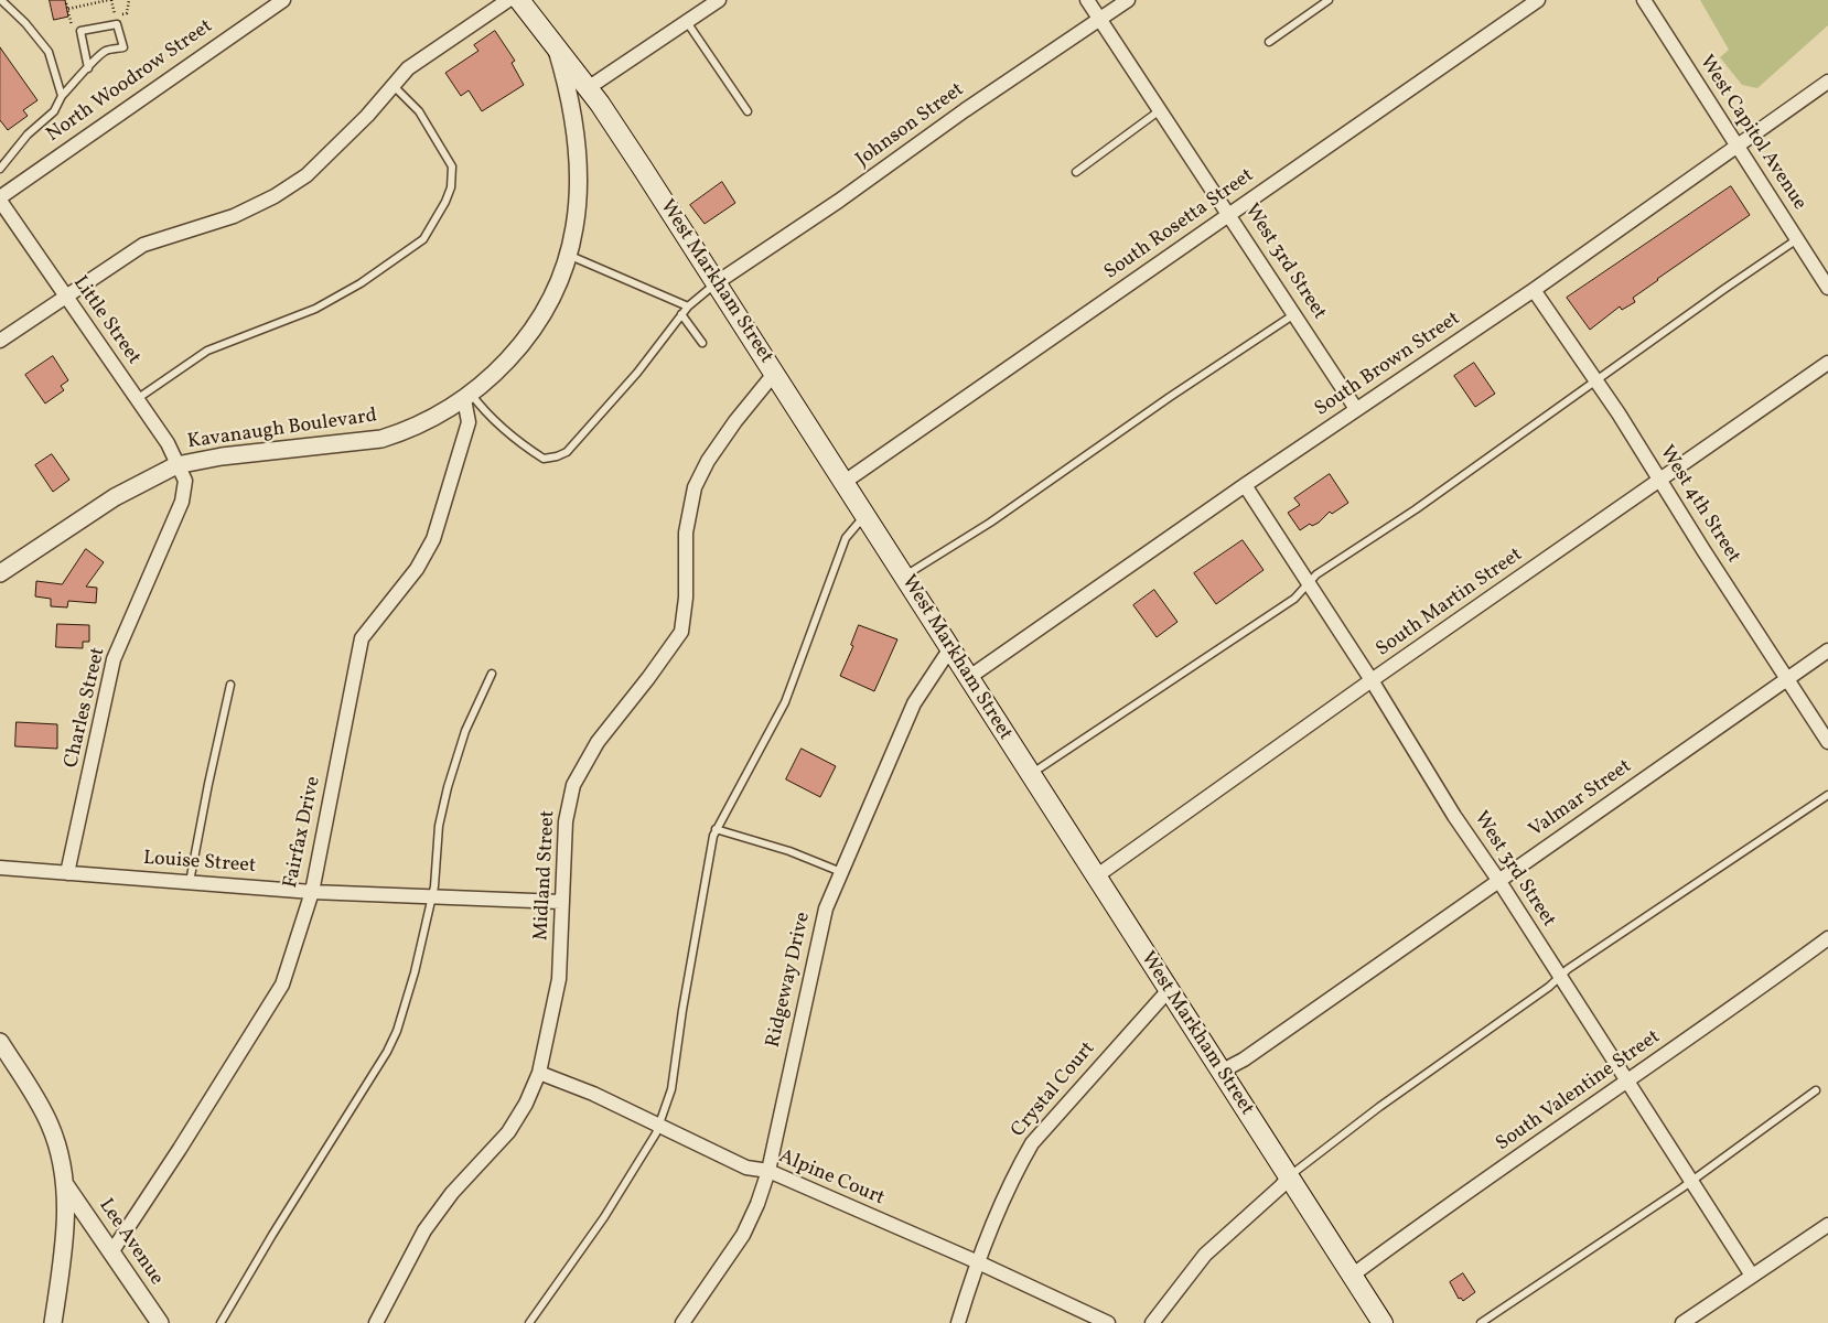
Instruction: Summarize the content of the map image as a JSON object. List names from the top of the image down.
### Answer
{
  "streets": {
    "main road": ["West Markham Street"],
    "street": [
      "North Woodrow Street",
      "Johnson Street",
      "West Capitol Avenue",
      "South Rosetta Street",
      "West 3rd Street",
      "Little Street",
      "South Brown Street",
      "Kavanaugh Boulevard",
      "West 4th Street",
      "South Martin Street",
      "Charles Street",
      "Valmar Street",
      "Fairfax Drive",
      "Louise Street",
      "Midland Street",
      "Ridgeway Drive",
      "Crystal Court",
      "South Valentine Street",
      "Alpine Court",
      "Lee Avenue"
    ]
  },
  "crossings": [
    ["North Woodrow Street", "Little Street"],
    ["Johnson Street", "West 3rd Street"],
    ["Johnson Street", "West Markham Street"],
    ["West Capitol Avenue", "South Brown Street"],
    ["South Rosetta Street", "West 3rd Street"],
    ["South Rosetta Street", "West Markham Street"],
    ["West 3rd Street", "South Brown Street"],
    ["West 3rd Street", "South Martin Street"],
    ["West 3rd Street", "Valmar Street"],
    ["West 3rd Street", "South Valentine Street"],
    ["West Markham Street", "South Brown Street"],
    ["West Markham Street", "Kavanaugh Boulevard"],
    ["West Markham Street", "South Martin Street"],
    ["West Markham Street", "Valmar Street"],
    ["West Markham Street", "Midland Street"],
    ["West Markham Street", "Ridgeway Drive"],
    ["West Markham Street", "Crystal Court"],
    ["West Markham Street", "South Valentine Street"],
    ["Little Street", "Kavanaugh Boulevard"],
    ["Little Street", "Charles Street"],
    ["South Brown Street", "West 4th Street"],
    ["Kavanaugh Boulevard", "Charles Street"],
    ["Kavanaugh Boulevard", "Fairfax Drive"],
    ["West 4th Street", "South Martin Street"],
    ["West 4th Street", "Valmar Street"],
    ["Charles Street", "Louise Street"],
    ["Fairfax Drive", "Louise Street"],
    ["Fairfax Drive", "Lee Avenue"],
    ["Louise Street", "Midland Street"],
    ["Midland Street", "Alpine Court"],
    ["Ridgeway Drive", "Alpine Court"],
    ["Crystal Court", "Alpine Court"]
  ]
}
